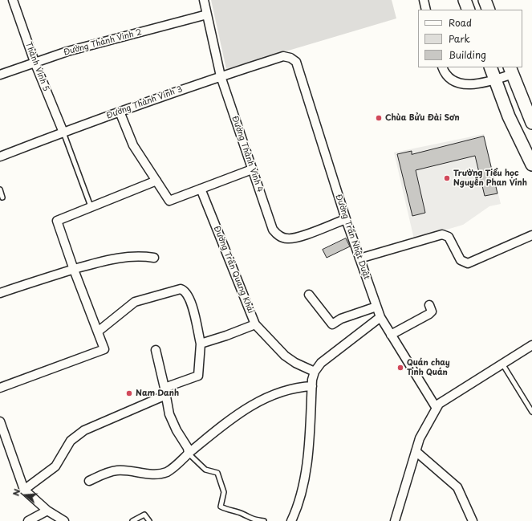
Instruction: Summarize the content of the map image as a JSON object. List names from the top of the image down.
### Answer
{
  "streets": {
    "street": [
      "Đường Thành Vinh 2",
      "Thành Vinh 5",
      "Đường Thành Vinh 3",
      "Đường Thành Vinh 4",
      "Đường Trần Nhật Duật",
      "Đường Trần Quang Khải"
    ]
  },
  "crossings": [
    ["Đường Thành Vinh 2", "Thành Vinh 5"],
    ["Đường Thành Vinh 2", "Đường Thành Vinh 4"],
    ["Thành Vinh 5", "Đường Thành Vinh 3"],
    ["Đường Thành Vinh 3", "Đường Thành Vinh 4"],
    ["Đường Thành Vinh 3", "Đường Trần Nhật Duật"],
    ["Đường Thành Vinh 4", "Đường Trần Nhật Duật"]
  ],
  "places": [
    "Chùa Bửu Đài Sơn",
    "Trường Tiểu học Nguyễn Phan Vinh",
    "Quán chay Tỉnh Quán",
    "Nam Danh"
  ],
  "legend": ["Road", "Park", "Building"],
  "north": "left"
}
